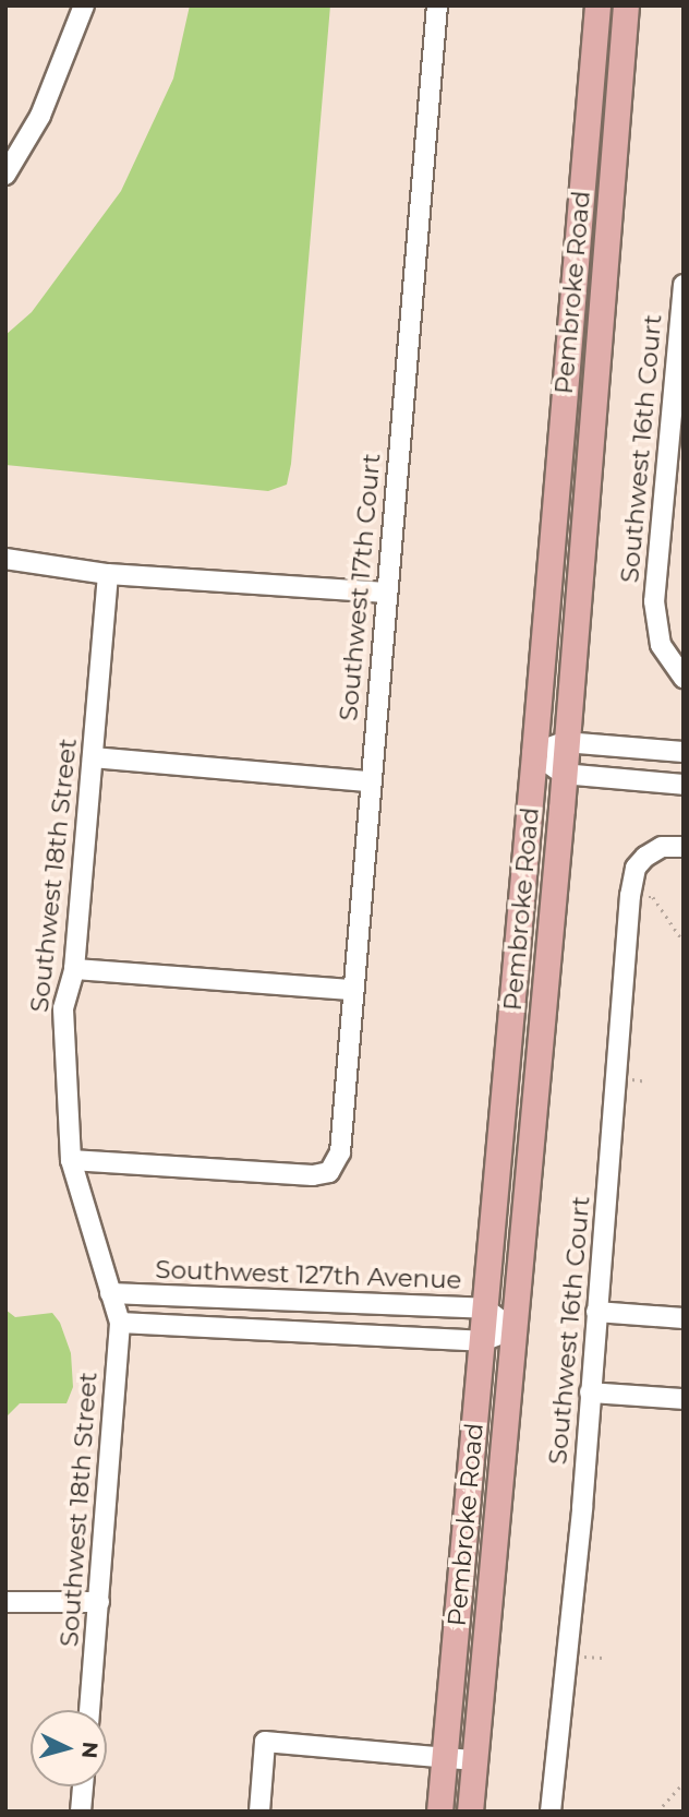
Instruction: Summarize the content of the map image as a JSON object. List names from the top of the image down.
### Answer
{
  "streets": {
    "main road": ["Pembroke Road"],
    "street": [
      "Southwest 16th Court",
      "Southwest 17th Court",
      "Southwest 18th Street",
      "Southwest 127th Avenue"
    ]
  },
  "crossings": [
    ["Pembroke Road", "Southwest 127th Avenue"],
    ["Southwest 17th Court", "Southwest 18th Street"],
    ["Southwest 18th Street", "Southwest 127th Avenue"]
  ],
  "north": "right"
}
